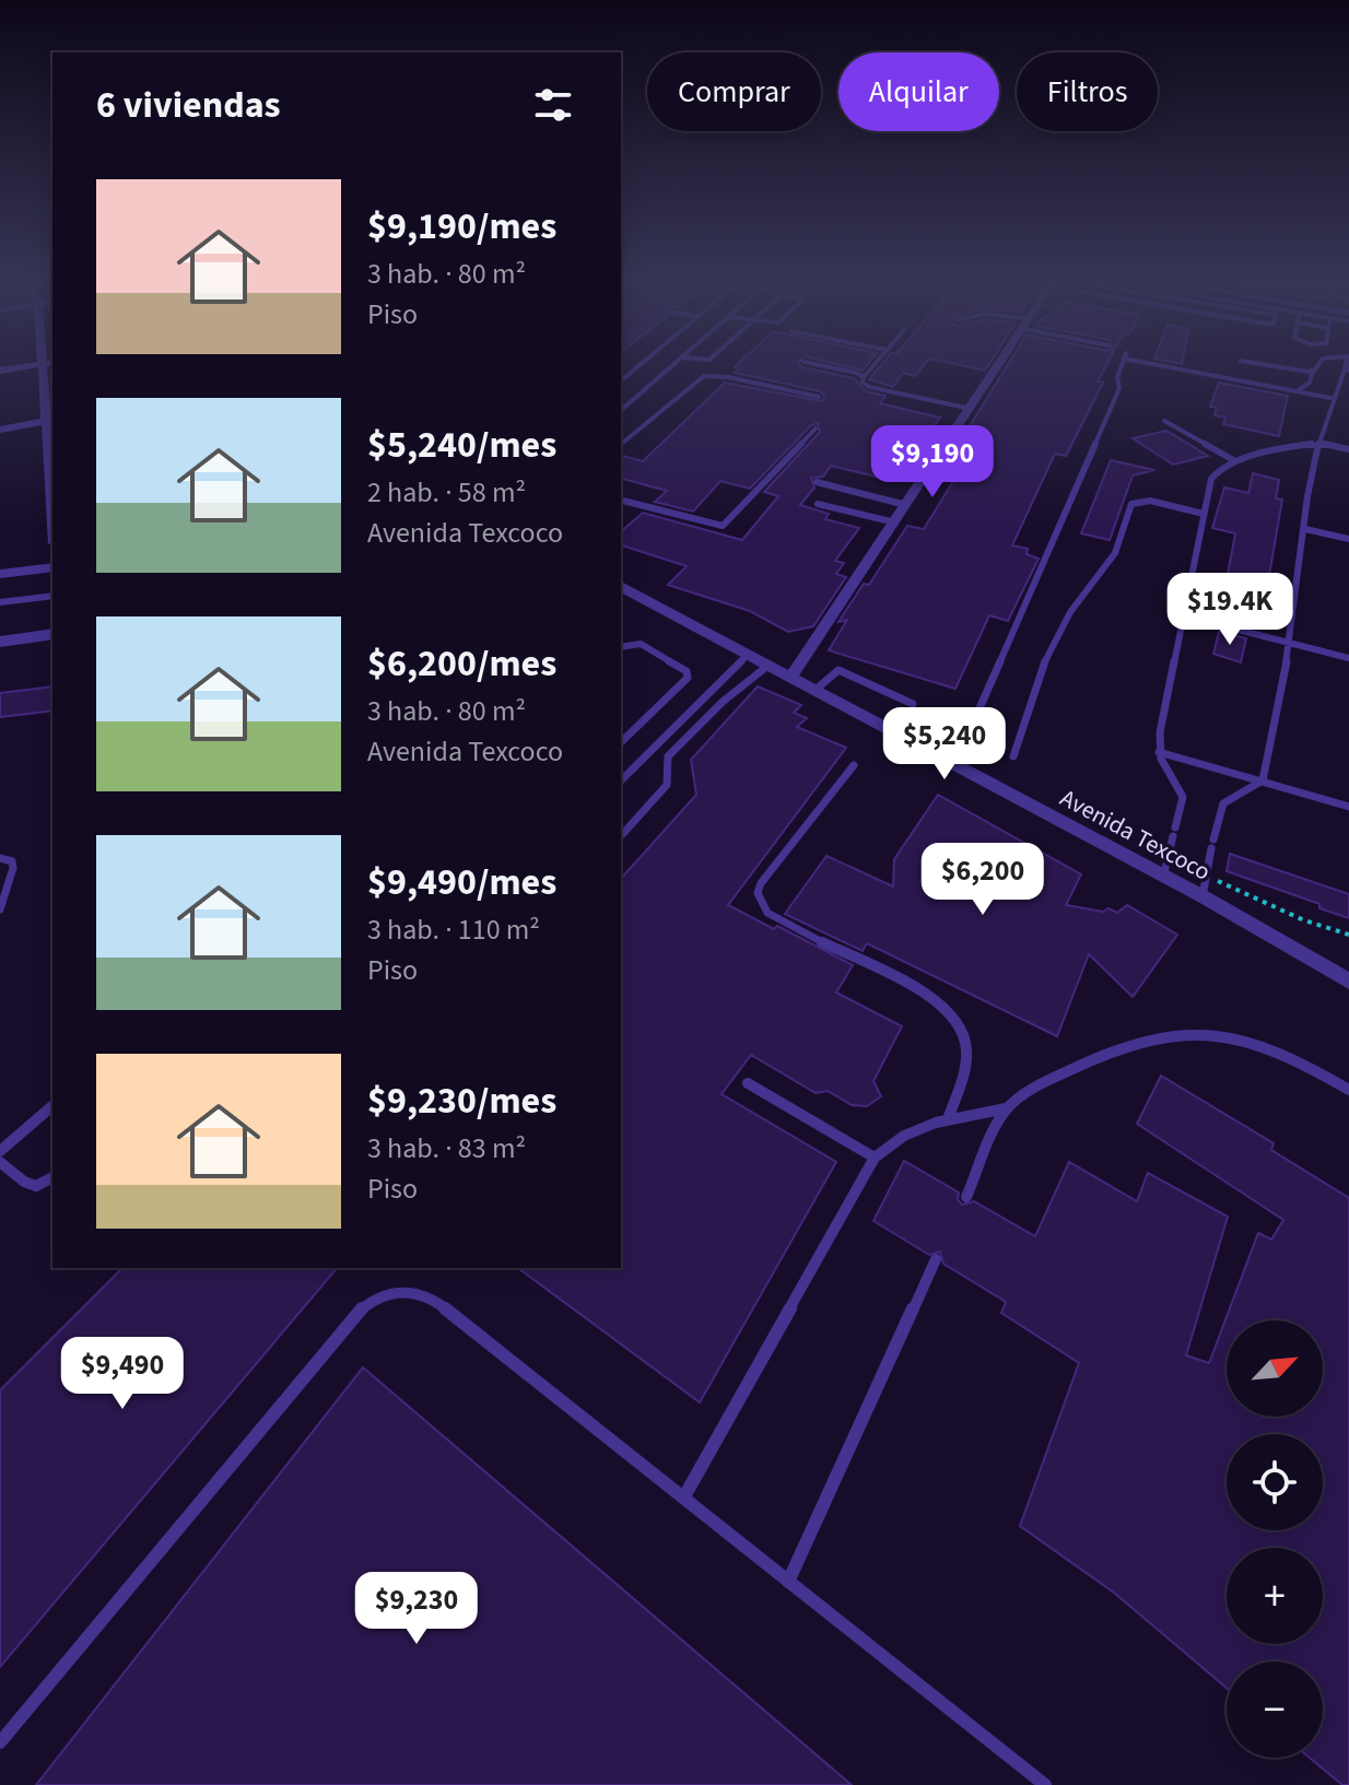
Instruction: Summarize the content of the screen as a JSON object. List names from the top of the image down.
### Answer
{
  "streets": {
    "street": ["Avenida Texcoco"]
  },
  "north": "top right",
  "page": {
    "chip": ["Comprar", "Alquilar", "Filtros"],
    "heading": "6 viviendas",
    "list": [
      {
        "name": "$9,190/mes",
        "note": "3 hab. · 80 m² · Piso"
      },
      {
        "name": "$5,240/mes",
        "note": "2 hab. · 58 m² · Avenida Texcoco"
      },
      {
        "name": "$6,200/mes",
        "note": "3 hab. · 80 m² · Avenida Texcoco"
      },
      {
        "name": "$9,490/mes",
        "note": "3 hab. · 110 m² · Piso"
      },
      {
        "name": "$9,230/mes",
        "note": "3 hab. · 83 m² · Piso"
      }
    ],
    "price": [
      "$9,190",
      "$19.4K",
      "$5,240",
      "$6,200",
      "$9,490",
      "$9,230"
    ],
    "map_buttons": ["+", "−"]
  }
}
